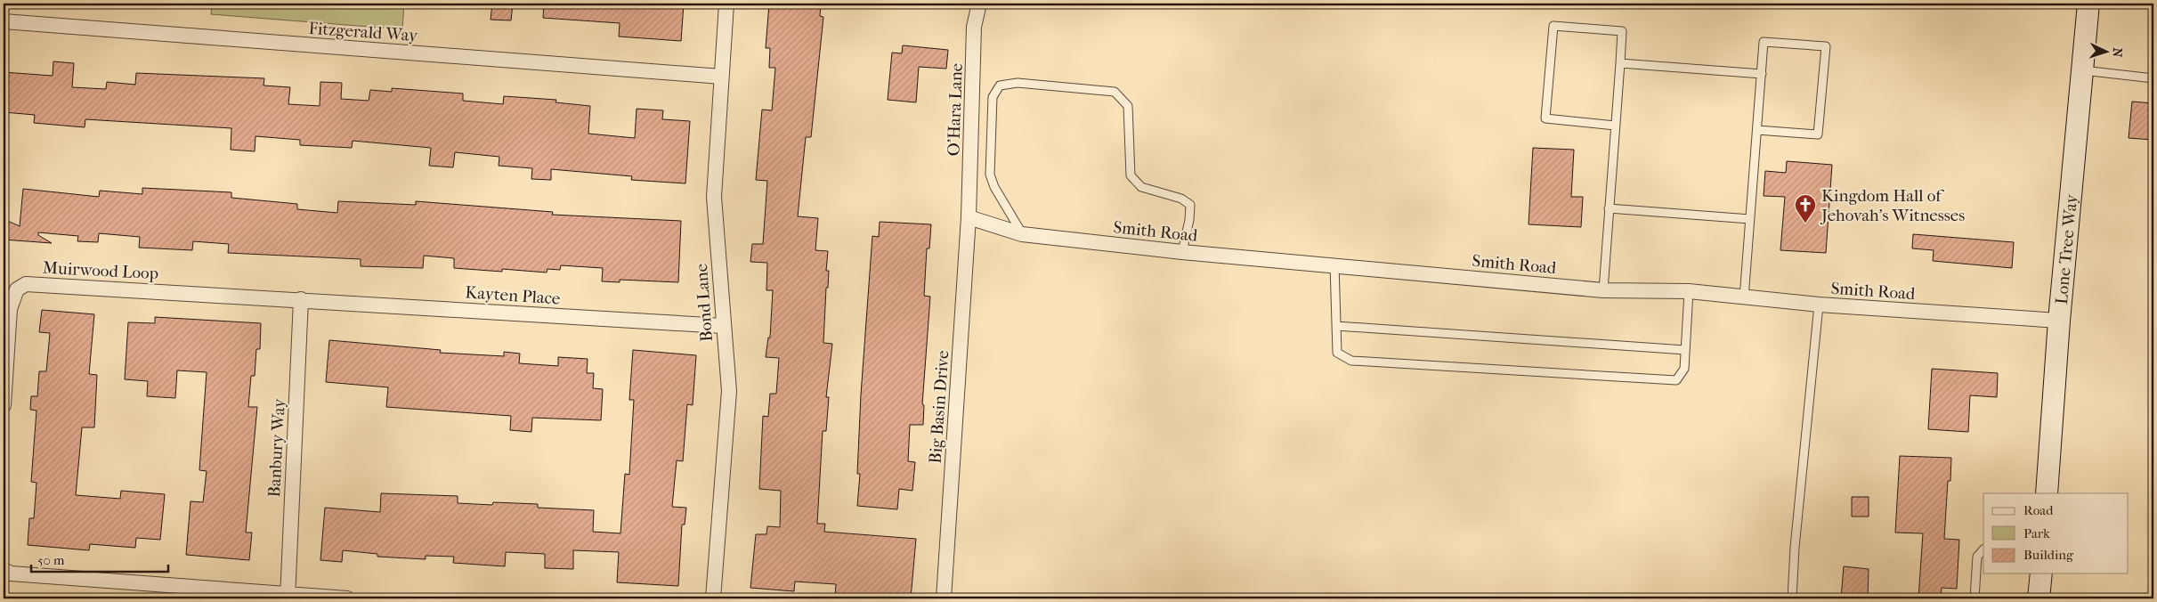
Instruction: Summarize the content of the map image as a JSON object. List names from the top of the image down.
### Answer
{
  "streets": {
    "main road": ["Lone Tree Way"],
    "street": [
      "Fitzgerald Way",
      "O'Hara Lane",
      "Smith Road",
      "Muirwood Loop",
      "Kayten Place",
      "Bond Lane",
      "Big Basin Drive",
      "Banbury Way"
    ]
  },
  "crossings": [
    ["Fitzgerald Way", "Bond Lane"],
    ["O'Hara Lane", "Smith Road"],
    ["O'Hara Lane", "Big Basin Drive"],
    ["Smith Road", "Lone Tree Way"],
    ["Smith Road", "Big Basin Drive"],
    ["Muirwood Loop", "Kayten Place"],
    ["Muirwood Loop", "Banbury Way"],
    ["Kayten Place", "Bond Lane"],
    ["Kayten Place", "Banbury Way"]
  ],
  "places": {
    "church": ["Kingdom Hall of Jehovah's Witnesses"]
  },
  "legend": ["Road", "Park", "Building"],
  "scale_bar": "50 m",
  "north": "right"
}
